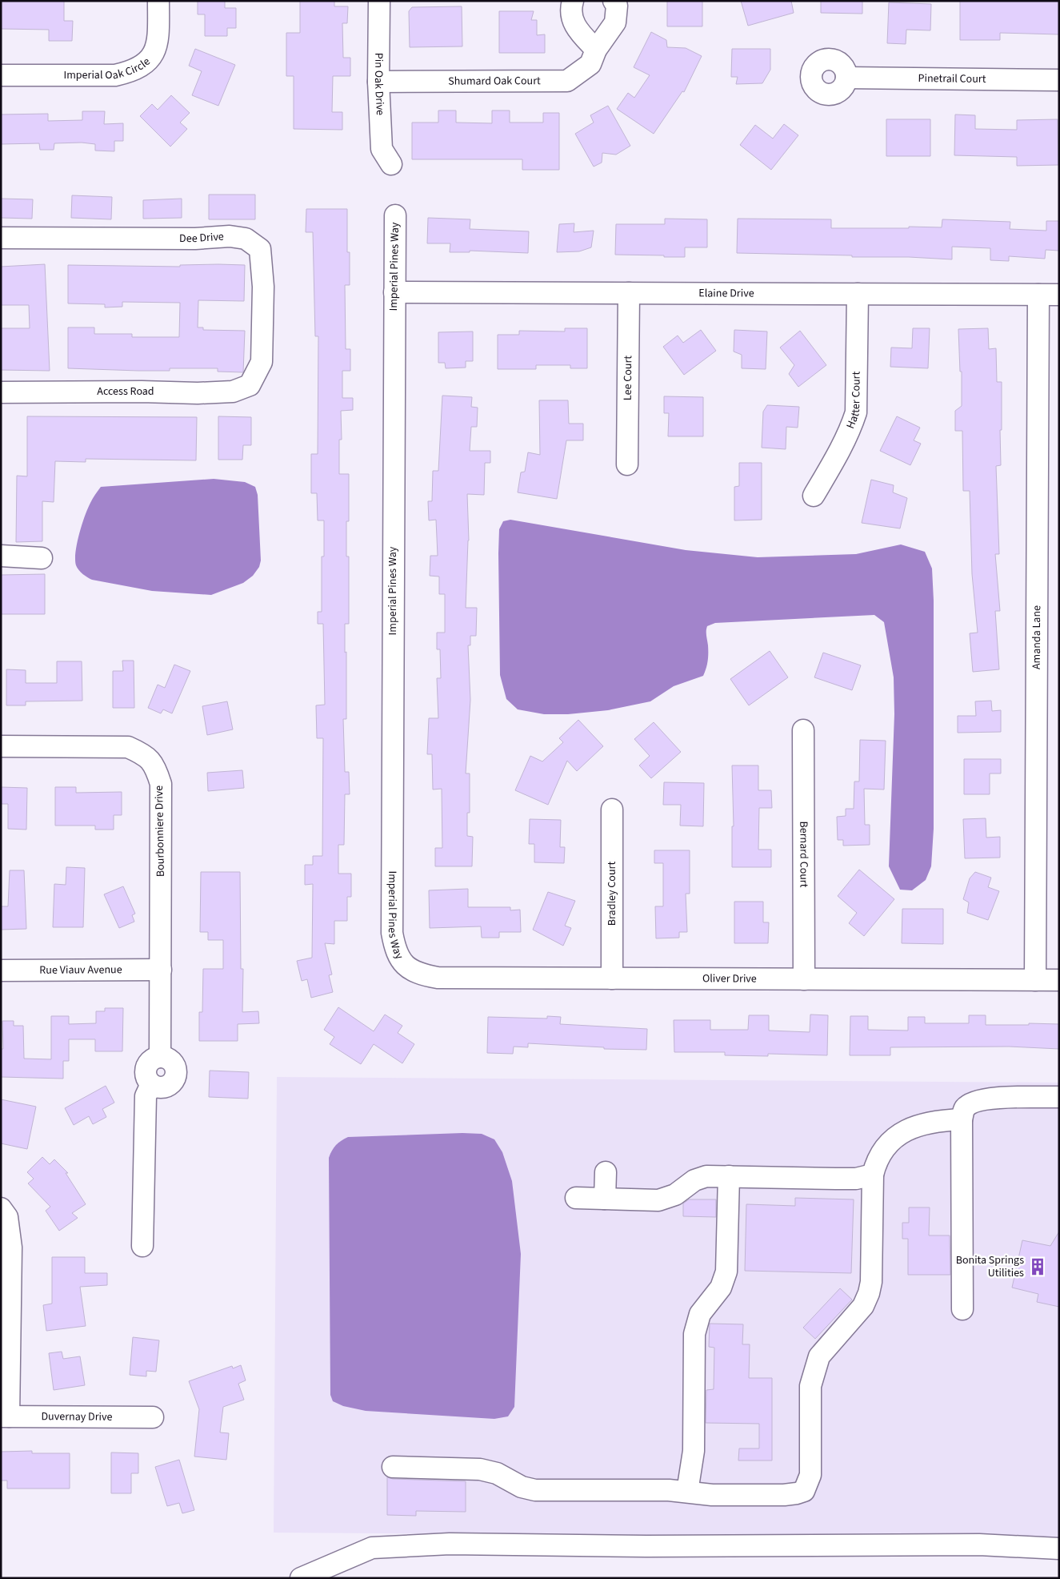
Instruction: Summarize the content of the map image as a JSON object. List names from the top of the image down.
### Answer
{
  "streets": {
    "street": [
      "Imperial Oak Circle",
      "Pinetrail Court",
      "Shumard Oak Court",
      "Pin Oak Drive",
      "Dee Drive",
      "Imperial Pines Way",
      "Elaine Drive",
      "Lee Court",
      "Access Road",
      "Hatter Court",
      "Amanda Lane",
      "Bourbonniere Drive",
      "Bernard Court",
      "Bradley Court",
      "Rue Viauv Avenue",
      "Oliver Drive",
      "Duvernay Drive"
    ]
  },
  "crossings": [
    ["Shumard Oak Court", "Pin Oak Drive"],
    ["Dee Drive", "Access Road"],
    ["Imperial Pines Way", "Elaine Drive"],
    ["Imperial Pines Way", "Oliver Drive"],
    ["Elaine Drive", "Lee Court"],
    ["Elaine Drive", "Hatter Court"],
    ["Elaine Drive", "Amanda Lane"],
    ["Amanda Lane", "Oliver Drive"],
    ["Bourbonniere Drive", "Rue Viauv Avenue"],
    ["Bernard Court", "Oliver Drive"],
    ["Bradley Court", "Oliver Drive"]
  ],
  "places": {
    "building": ["Bonita Springs Utilities"]
  }
}
